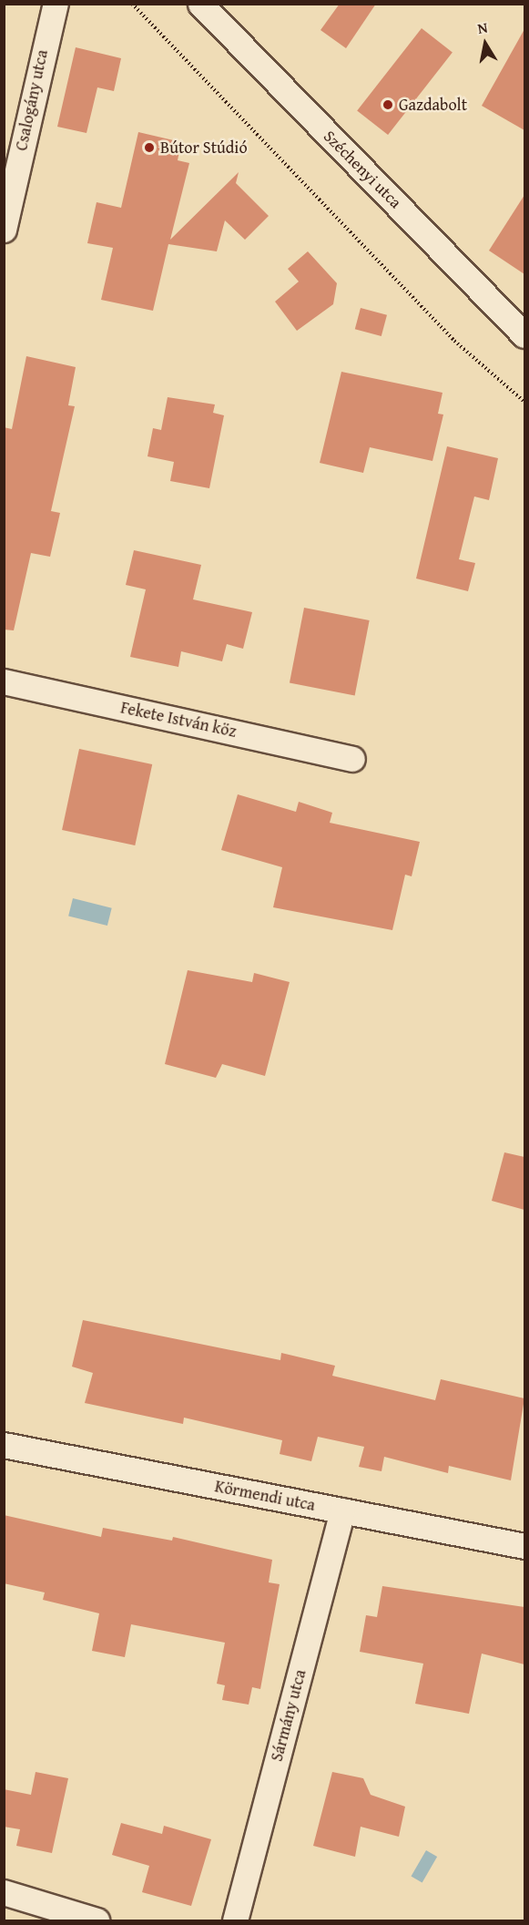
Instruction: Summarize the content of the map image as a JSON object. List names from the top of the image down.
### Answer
{
  "streets": {
    "street": [
      "Csalogány utca",
      "Széchenyi utca",
      "Fekete István köz",
      "Körmendi utca",
      "Sármány utca"
    ]
  },
  "crossings": [
    ["Körmendi utca", "Sármány utca"]
  ],
  "places": ["Gazdabolt", "Bútor Stúdió"],
  "north": "top"
}
